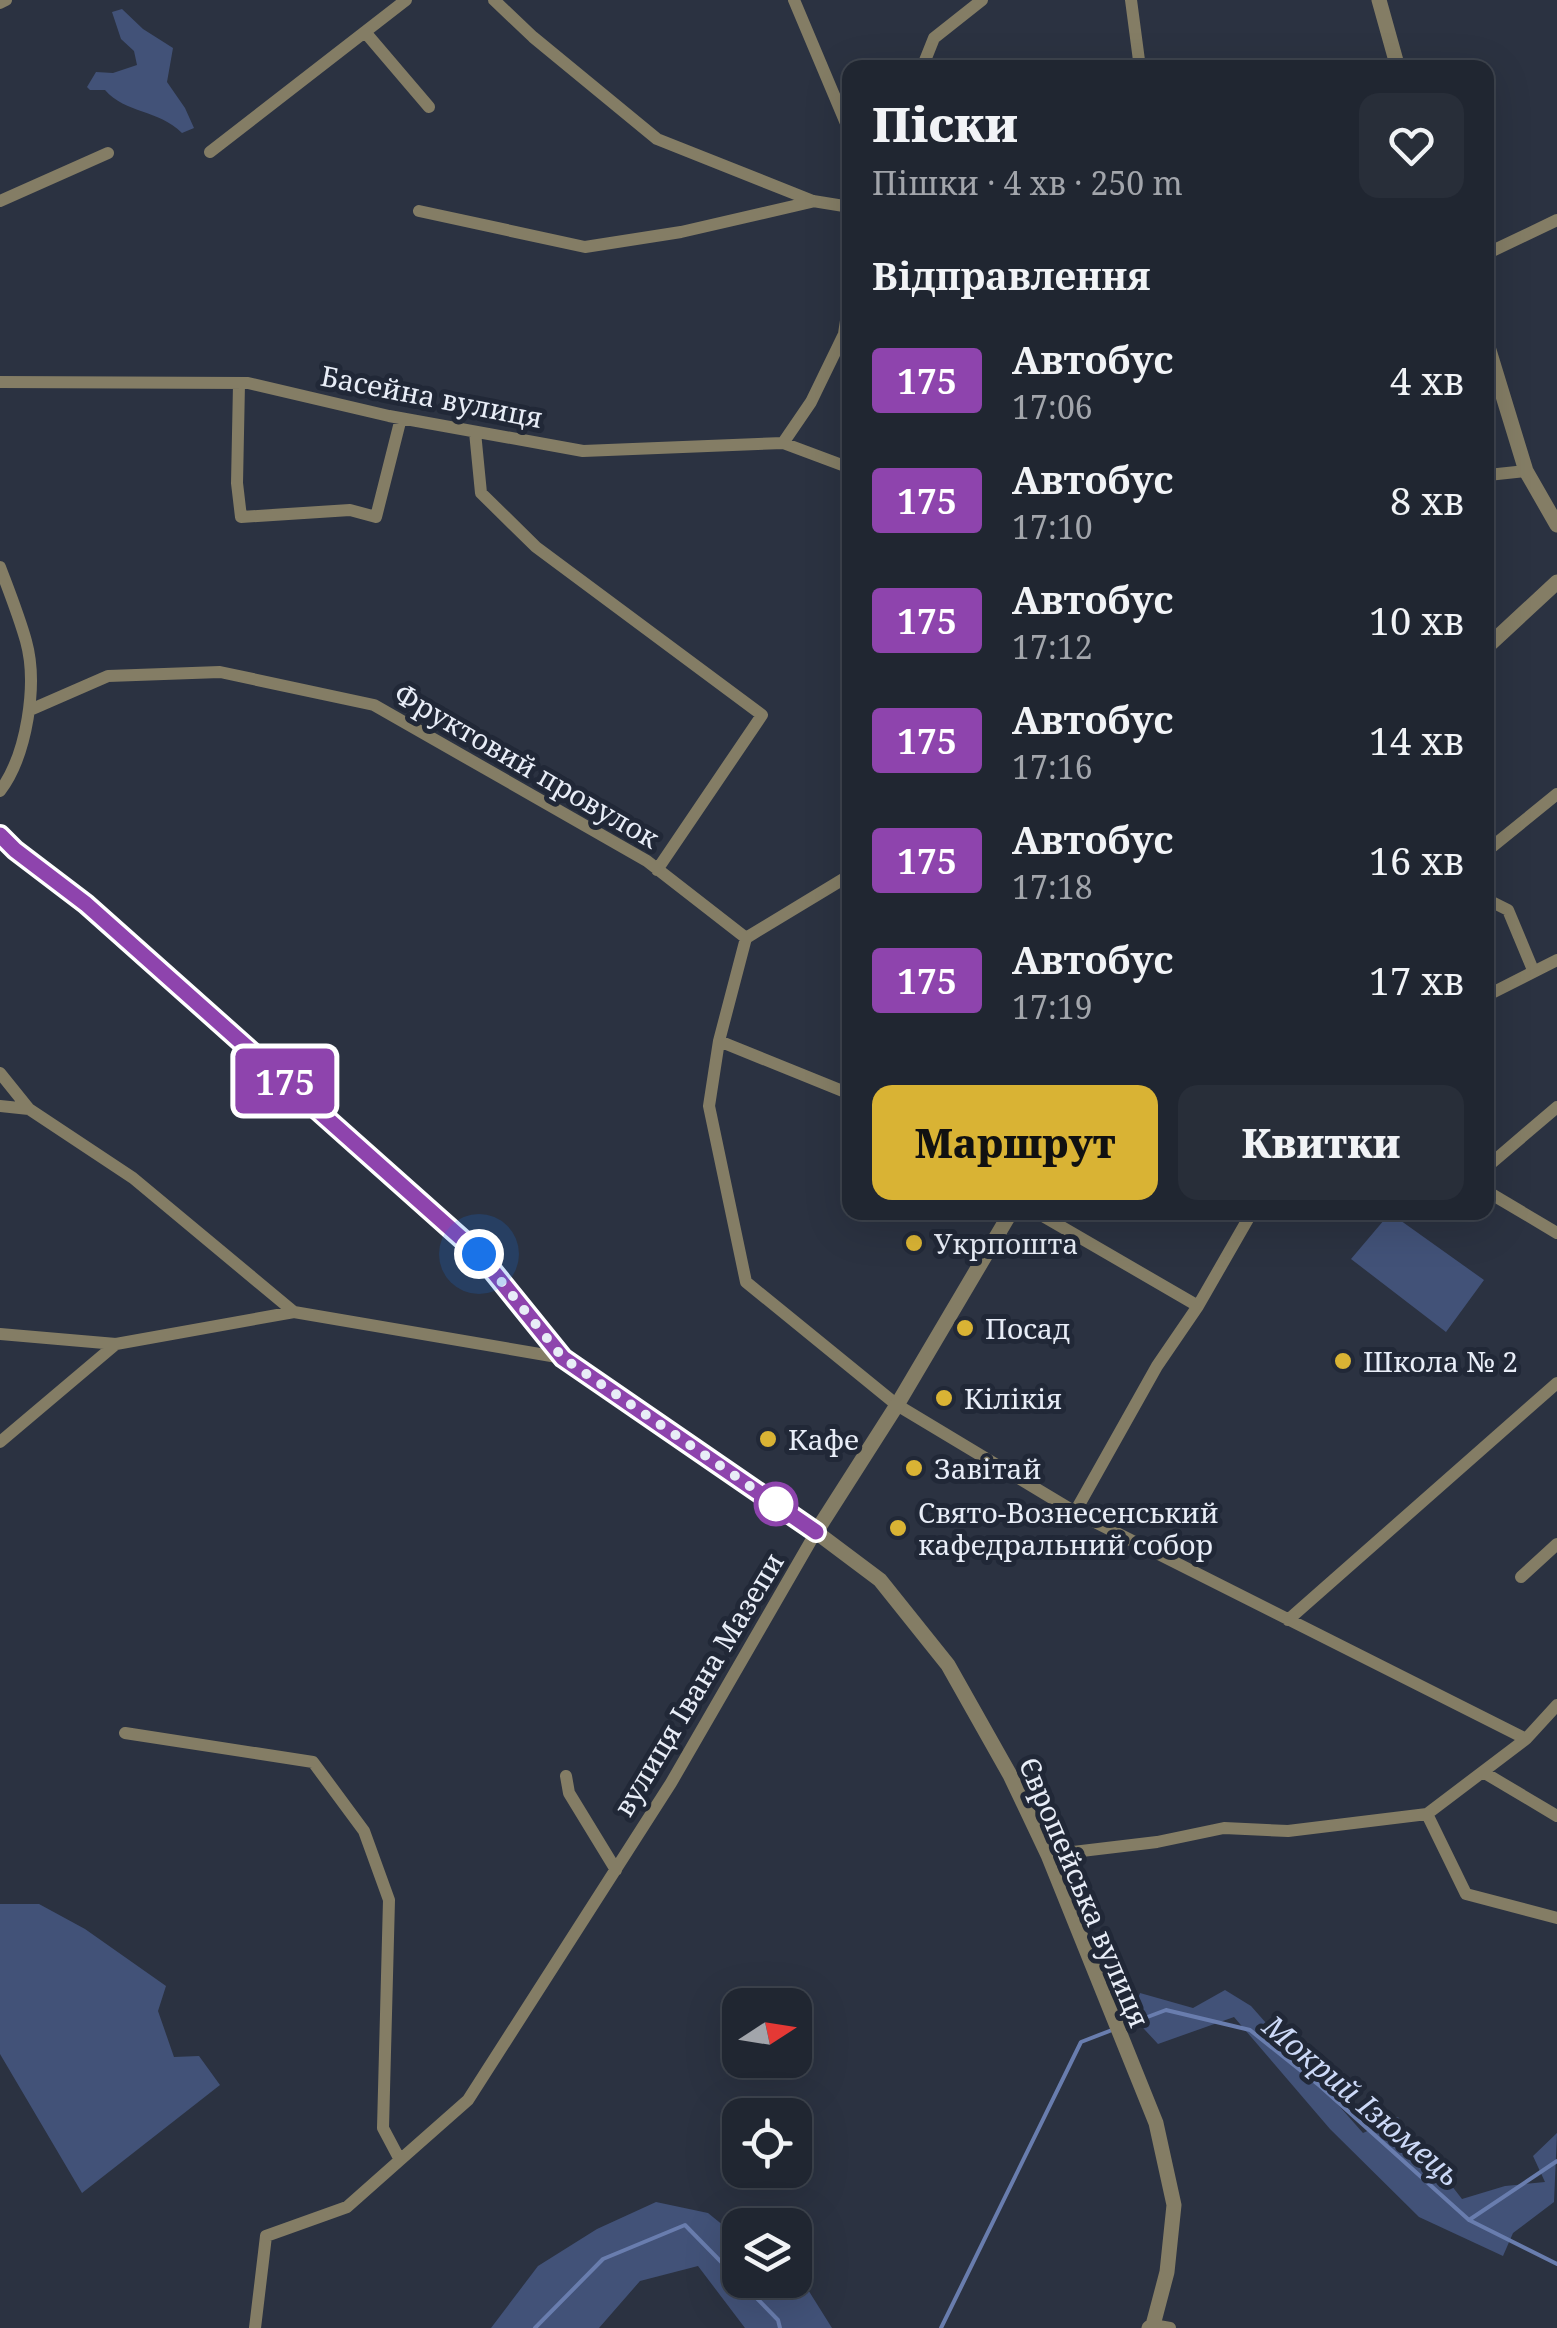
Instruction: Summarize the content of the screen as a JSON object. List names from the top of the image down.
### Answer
{
  "streets": {
    "street": [
      "Басейна вулиця",
      "Фруктовий провулок",
      "вулиця Івана Мазепи",
      "Європейська вулиця"
    ]
  },
  "crossings": [
    ["вулиця Івана Мазепи", "Європейська вулиця"]
  ],
  "water": ["Мокрий Ізюмець"],
  "places": [
    "Укрпошта",
    "Посад",
    "Школа № 2",
    "Кілікія",
    "Кафе",
    "Завітай",
    "Свято-Вознесенський кафедральний собор"
  ],
  "lines": ["bus line 175"],
  "north": "right",
  "page": {
    "on_map": "175",
    "heading": [
      ["Піски", "Пішки · 4 хв · 250 m"],
      "Відправлення"
    ],
    "list": [
      {
        "mark": "175",
        "name": "Автобус",
        "note": "17:06",
        "value": "4 хв"
      },
      {
        "mark": "175",
        "name": "Автобус",
        "note": "17:10",
        "value": "8 хв"
      },
      {
        "mark": "175",
        "name": "Автобус",
        "note": "17:12",
        "value": "10 хв"
      },
      {
        "mark": "175",
        "name": "Автобус",
        "note": "17:16",
        "value": "14 хв"
      },
      {
        "mark": "175",
        "name": "Автобус",
        "note": "17:18",
        "value": "16 хв"
      },
      {
        "mark": "175",
        "name": "Автобус",
        "note": "17:19",
        "value": "17 хв"
      }
    ],
    "buttons": ["Маршрут", "Квитки"]
  }
}
